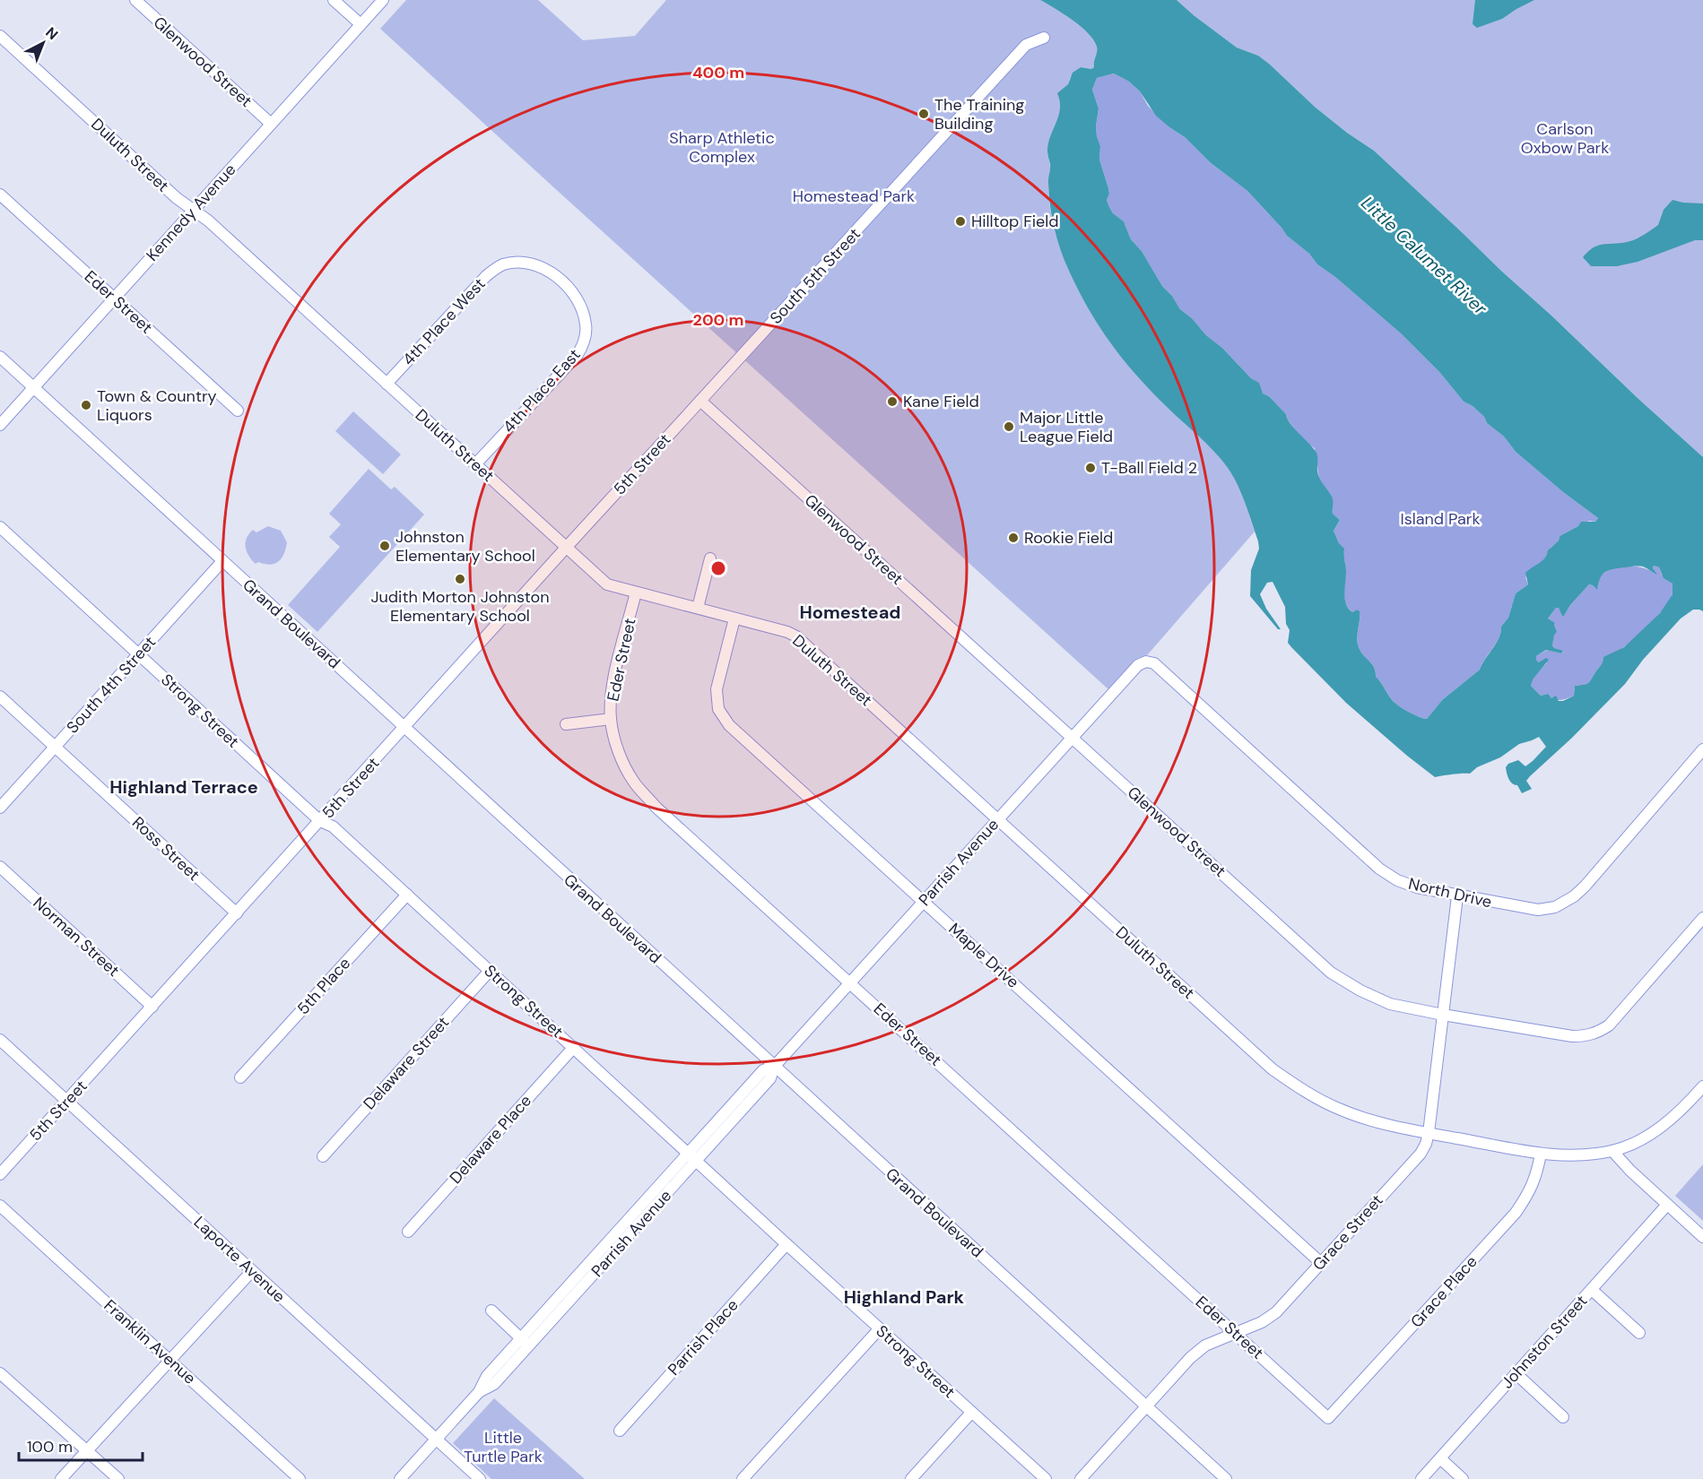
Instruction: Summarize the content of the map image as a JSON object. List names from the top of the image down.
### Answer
{
  "streets": {
    "street": [
      "Glenwood Street",
      "Duluth Street",
      "Kennedy Avenue",
      "South 5th Street",
      "Eder Street",
      "4th Place West",
      "4th Place East",
      "5th Street",
      "Grand Boulevard",
      "South 4th Street",
      "Strong Street",
      "Ross Street",
      "Parrish Avenue",
      "North Drive",
      "Norman Street",
      "Maple Drive",
      "5th Place",
      "Delaware Street",
      "Delaware Place",
      "Grace Street",
      "Laporte Avenue",
      "Grace Place",
      "Parrish Place",
      "Franklin Avenue",
      "Johnston Street"
    ]
  },
  "crossings": [
    ["Glenwood Street", "Kennedy Avenue"],
    ["Glenwood Street", "South 5th Street"],
    ["Glenwood Street", "5th Street"],
    ["Glenwood Street", "Parrish Avenue"],
    ["Glenwood Street", "Grace Street"],
    ["Duluth Street", "Kennedy Avenue"],
    ["Duluth Street", "Eder Street"],
    ["Duluth Street", "4th Place West"],
    ["Duluth Street", "4th Place East"],
    ["Duluth Street", "5th Street"],
    ["Duluth Street", "Parrish Avenue"],
    ["Duluth Street", "Maple Drive"],
    ["Duluth Street", "Grace Street"],
    ["Duluth Street", "Grace Place"],
    ["Kennedy Avenue", "Eder Street"],
    ["Kennedy Avenue", "Grand Boulevard"],
    ["South 5th Street", "5th Street"],
    ["Eder Street", "Parrish Avenue"],
    ["Eder Street", "Grace Street"],
    ["Eder Street", "Grace Place"],
    ["4th Place West", "4th Place East"],
    ["5th Street", "Grand Boulevard"],
    ["5th Street", "Strong Street"],
    ["5th Street", "Ross Street"],
    ["5th Street", "Norman Street"],
    ["5th Street", "Laporte Avenue"],
    ["Grand Boulevard", "South 4th Street"],
    ["Grand Boulevard", "Parrish Avenue"],
    ["Grand Boulevard", "Grace Street"],
    ["South 4th Street", "Strong Street"],
    ["South 4th Street", "Ross Street"],
    ["Strong Street", "Parrish Avenue"],
    ["Strong Street", "5th Place"],
    ["Strong Street", "Delaware Street"],
    ["Strong Street", "Delaware Place"],
    ["Strong Street", "Parrish Place"],
    ["Parrish Avenue", "North Drive"],
    ["Parrish Avenue", "Maple Drive"],
    ["Parrish Avenue", "Laporte Avenue"],
    ["North Drive", "Grace Street"],
    ["Maple Drive", "Grace Street"]
  ],
  "districts": ["Homestead", "Highland Terrace", "Highland Park"],
  "water": ["Little Calumet River"],
  "parks": [
    "Carlson Oxbow Park",
    "Sharp Athletic Complex",
    "Homestead Park",
    "Island Park",
    "Little Turtle Park"
  ],
  "places": [
    "The Training Building",
    "Hilltop Field",
    "Kane Field",
    "Town & Country Liquors",
    "Major Little League Field",
    "T-Ball Field 2",
    "Rookie Field",
    "Johnston Elementary School",
    "Judith Morton Johnston Elementary School"
  ],
  "scale_bar": "100 m",
  "north": "top right",
  "rings": ["400 m", "200 m"]
}
